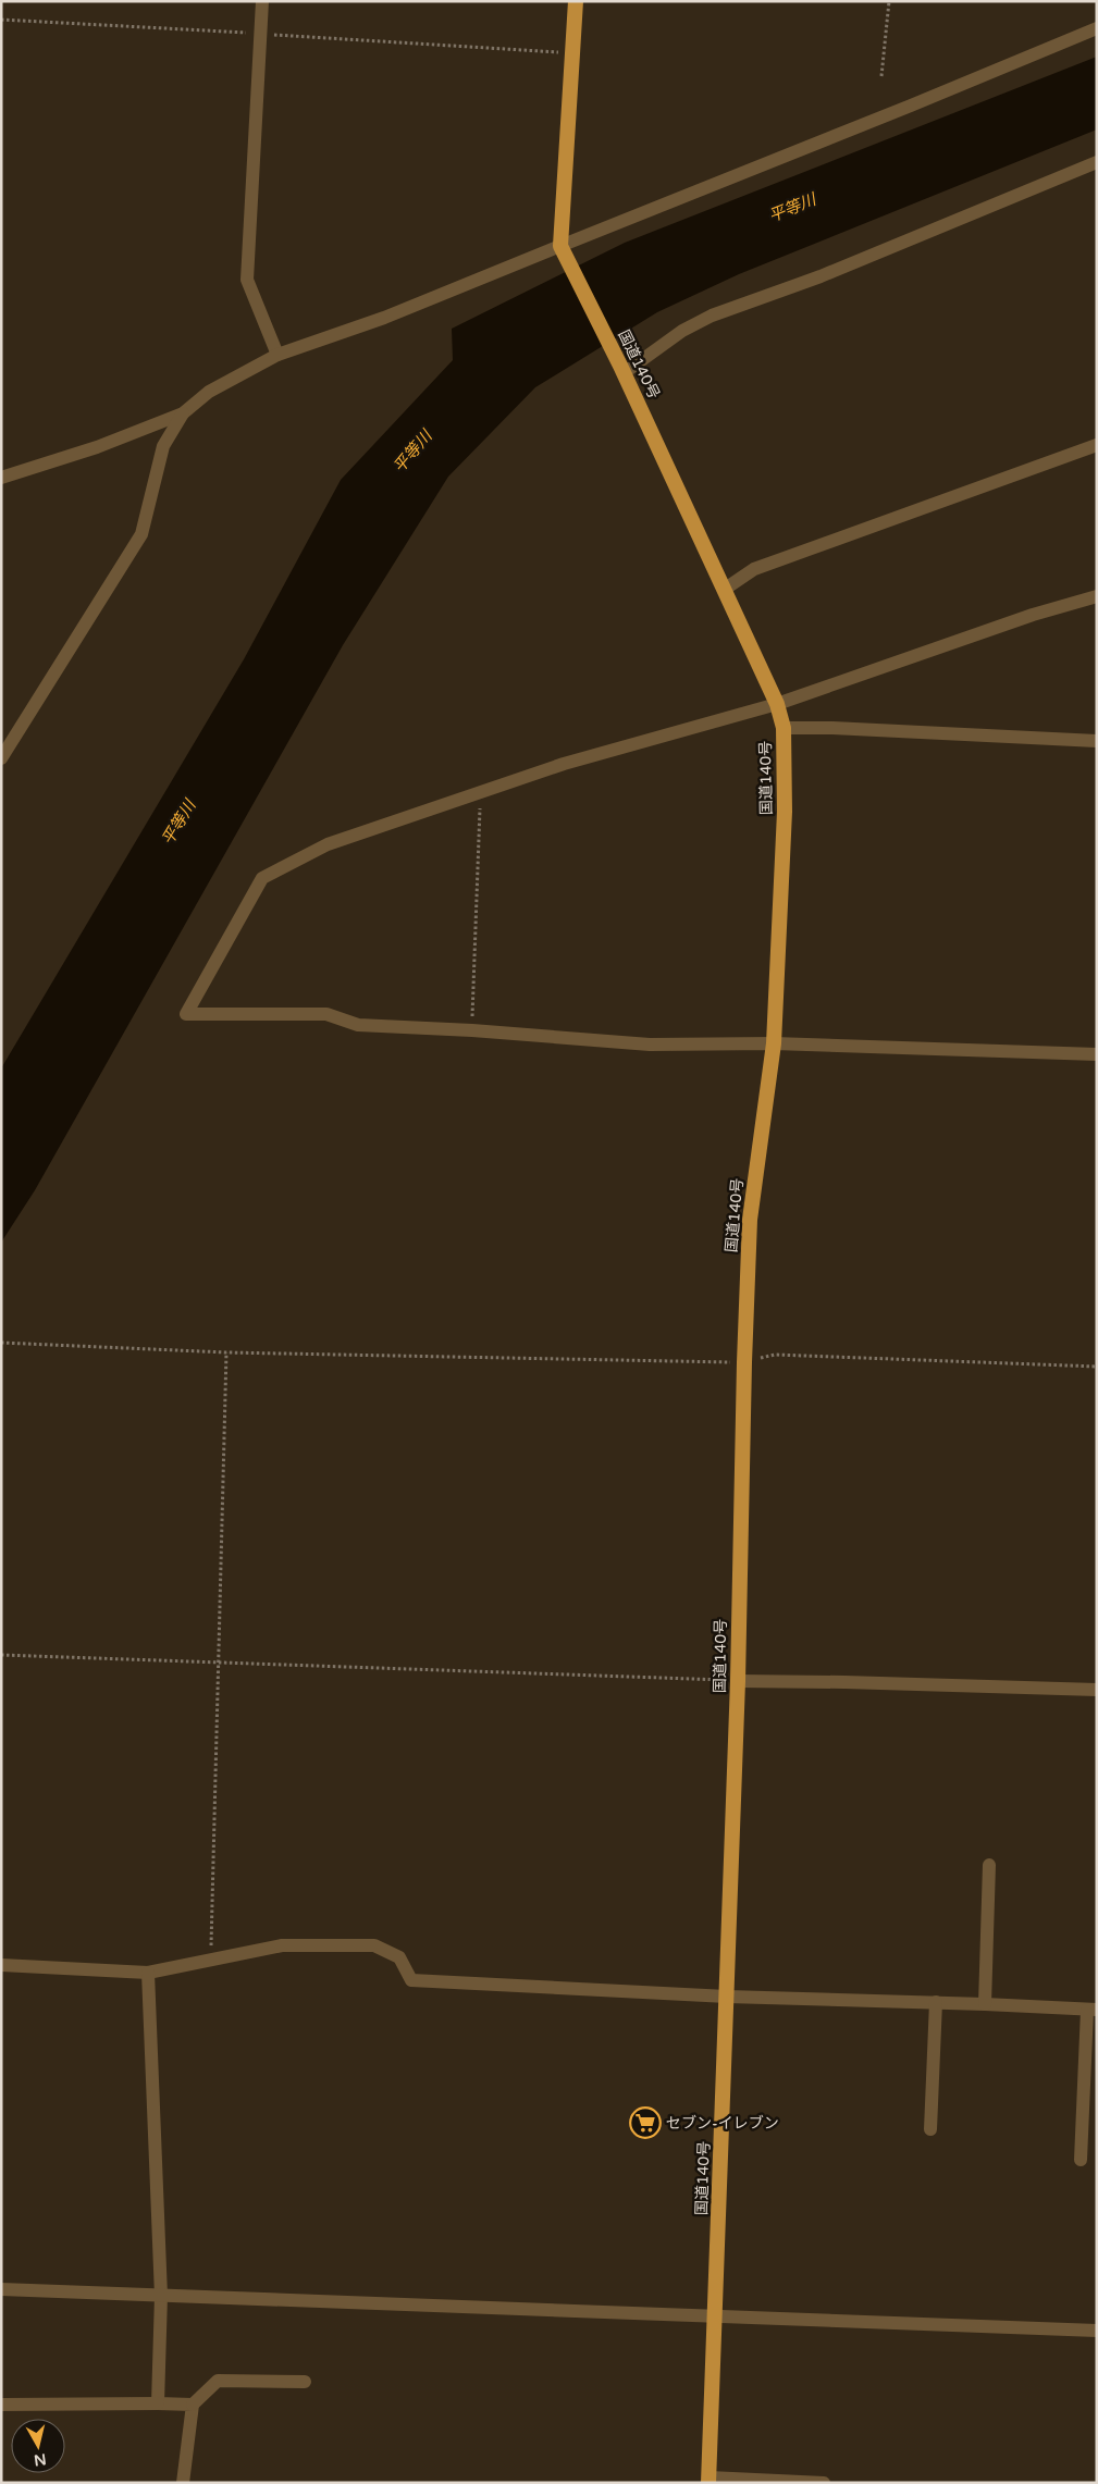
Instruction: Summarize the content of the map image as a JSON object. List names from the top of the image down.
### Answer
{
  "streets": {
    "highway": ["国道140号"]
  },
  "water": ["平等川"],
  "places": {
    "supermarket": ["セブン-イレブン"]
  },
  "north": "bottom"
}
